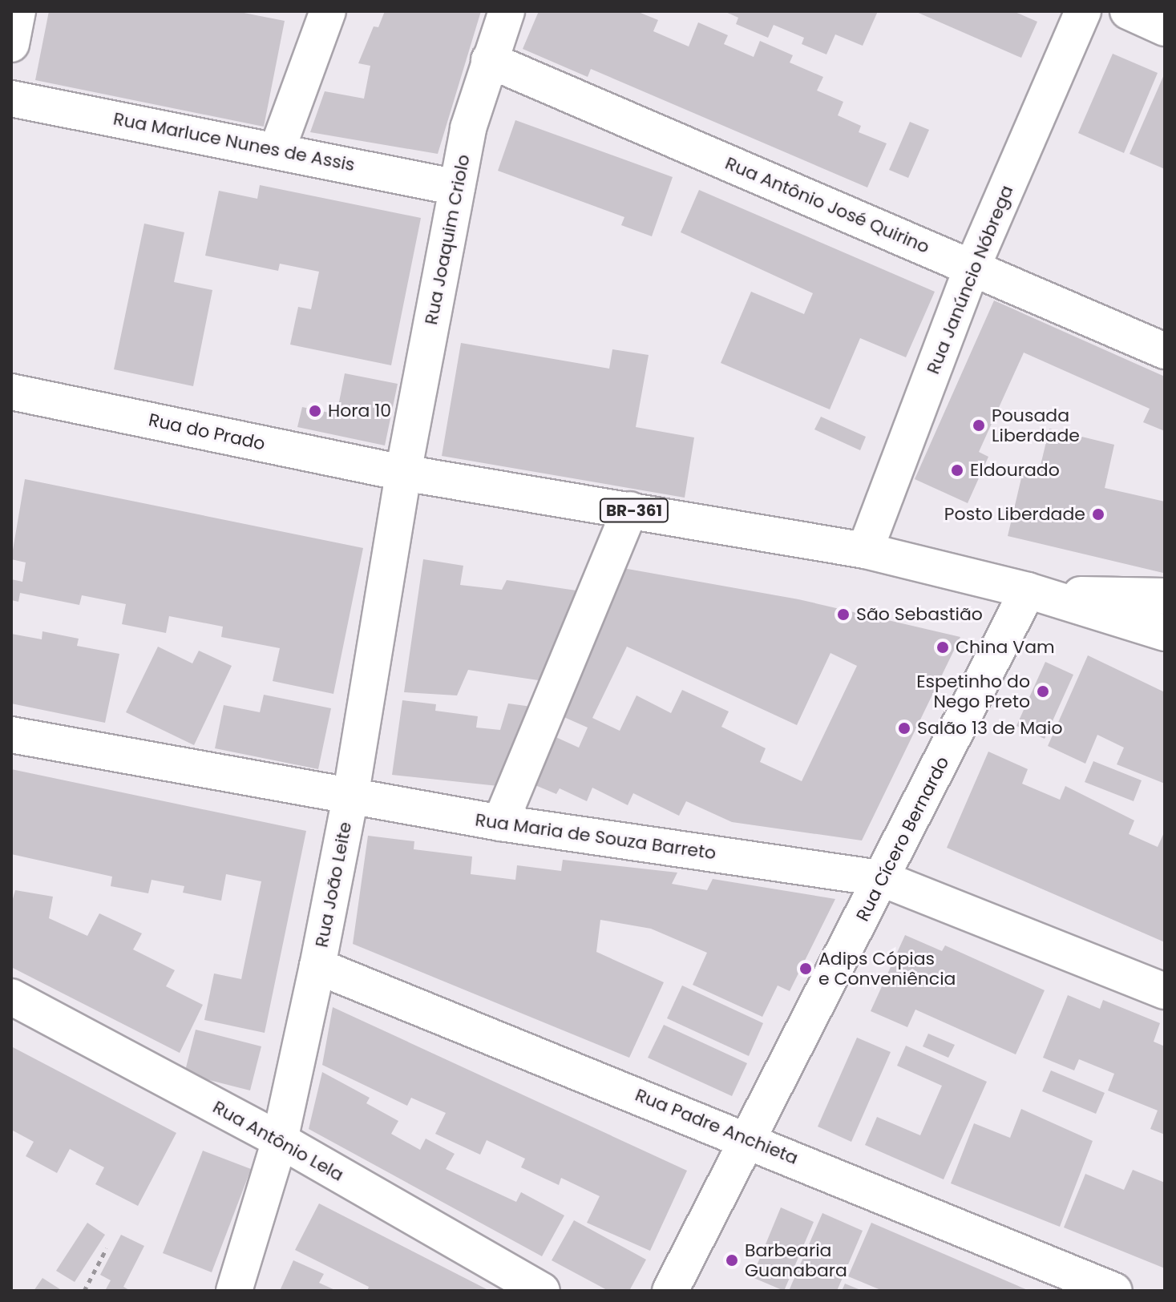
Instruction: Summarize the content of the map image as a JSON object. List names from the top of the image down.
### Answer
{
  "streets": {
    "street": [
      "Rua Marluce Nunes de Assis",
      "Rua Antônio José Quirino",
      "Rua Joaquim Criolo",
      "Rua Janúncio Nóbrega",
      "Rua do Prado",
      "BR-361",
      "Rua Maria de Souza Barreto",
      "Rua Cícero Bernardo",
      "Rua João Leite",
      "Rua Padre Anchieta",
      "Rua Antônio Lela"
    ]
  },
  "crossings": [
    ["Rua Marluce Nunes de Assis", "Rua Joaquim Criolo"],
    ["Rua Antônio José Quirino", "Rua Joaquim Criolo"],
    ["Rua Antônio José Quirino", "Rua Janúncio Nóbrega"],
    ["Rua Joaquim Criolo", "Rua do Prado"],
    ["Rua Joaquim Criolo", "BR-361"],
    ["Rua Joaquim Criolo", "Rua João Leite"],
    ["Rua Janúncio Nóbrega", "BR-361"],
    ["Rua do Prado", "BR-361"],
    ["Rua do Prado", "Rua João Leite"],
    ["BR-361", "Rua Cícero Bernardo"],
    ["BR-361", "Rua João Leite"],
    ["Rua Maria de Souza Barreto", "Rua Cícero Bernardo"],
    ["Rua Maria de Souza Barreto", "Rua João Leite"],
    ["Rua Cícero Bernardo", "Rua Padre Anchieta"],
    ["Rua João Leite", "Rua Padre Anchieta"],
    ["Rua João Leite", "Rua Antônio Lela"]
  ],
  "places": [
    "Hora 10",
    "Pousada Liberdade",
    "Eldourado",
    "Posto Liberdade",
    "São Sebastião",
    "China Vam",
    "Espetinho do Nego Preto",
    "Salão 13 de Maio",
    "Adips Cópias e Conveniência",
    "Barbearia Guanabara"
  ]
}
